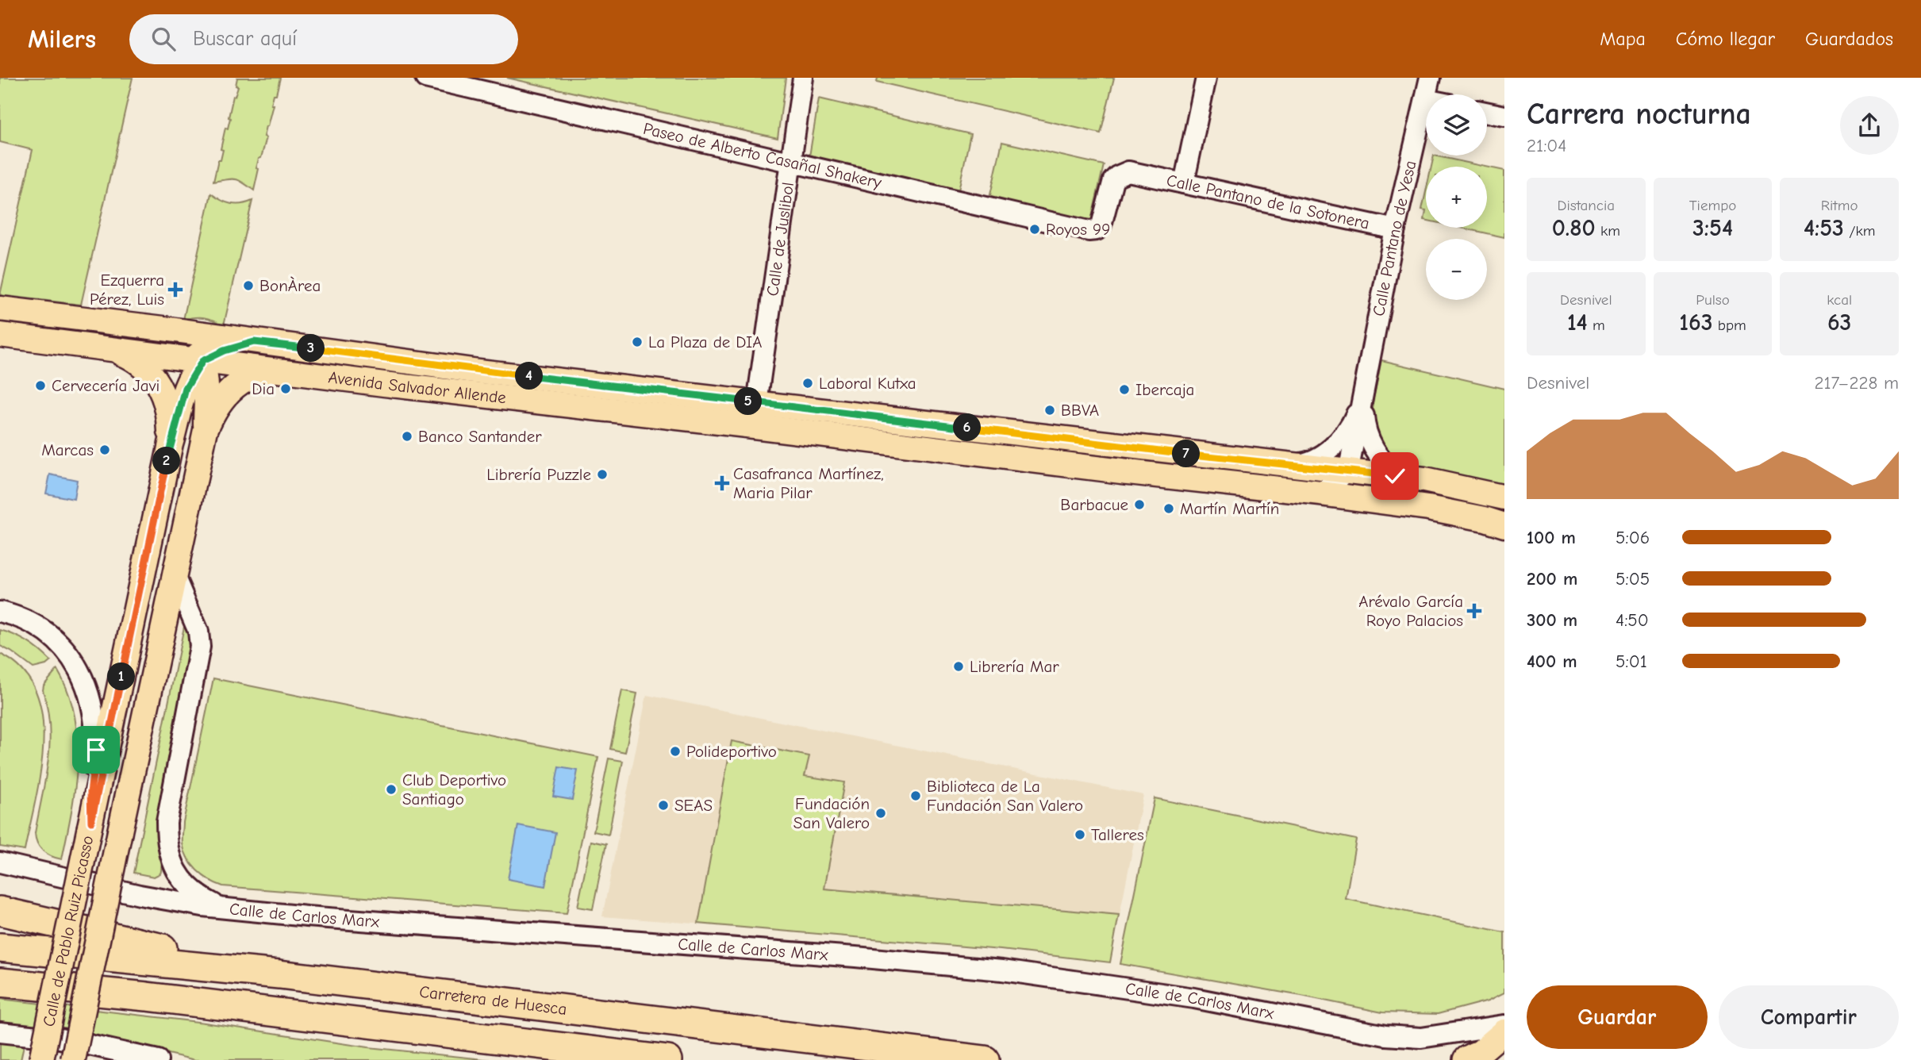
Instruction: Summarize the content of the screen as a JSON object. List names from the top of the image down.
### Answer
{
  "streets": {
    "highway": ["Carretera de Huesca"],
    "main road": ["Avenida Salvador Allende", "Calle de Pablo Ruiz Picasso"],
    "street": [
      "Paseo de Alberto Casañal Shakery",
      "Calle Pantano de la Sotonera",
      "Calle Pantano de Yesa",
      "Calle de Juslibol",
      "Calle de Carlos Marx"
    ]
  },
  "crossings": [
    ["Paseo de Alberto Casañal Shakery", "Calle Pantano de la Sotonera"],
    ["Paseo de Alberto Casañal Shakery", "Calle de Juslibol"],
    ["Calle Pantano de la Sotonera", "Calle Pantano de Yesa"],
    ["Calle Pantano de Yesa", "Avenida Salvador Allende"],
    ["Calle de Juslibol", "Avenida Salvador Allende"],
    ["Avenida Salvador Allende", "Calle de Pablo Ruiz Picasso"]
  ],
  "places": {
    "other": [
      "Royos 99",
      "BonÀrea",
      "La Plaza de DIA",
      "Laboral Kutxa",
      "Cervecería Javi",
      "Dia",
      "Ibercaja",
      "BBVA",
      "Banco Santander",
      "Marcas",
      "Librería Puzzle",
      "Barbacue",
      "Martín Martín",
      "Librería Mar",
      "Polideportivo",
      "Club Deportivo Santiago",
      "Biblioteca de La Fundación San Valero",
      "SEAS",
      "Fundación San Valero",
      "Talleres"
    ],
    "health": ["Ezquerra Pérez, Luis", "Casafranca Martínez, Maria Pilar", "Arévalo García Royo Palacios"]
  },
  "page": {
    "header": "Milers",
    "search": "Buscar aquí",
    "nav": ["Mapa", "Cómo llegar", "Guardados"],
    "heading": ["Carrera nocturna", "21:04"],
    "map_buttons": ["+", "−"],
    "stats": [
      ["Distancia", "0.80 km"],
      ["Tiempo", "3:54"],
      ["Ritmo", "4:53 /km"],
      ["Desnivel", "14 m"],
      ["Pulso", "163 bpm"],
      ["kcal", "63"]
    ],
    "pins": [
      "3",
      "4",
      "5",
      "6",
      "7",
      "2",
      "1"
    ],
    "chart": ["Desnivel", "217–228 m"],
    "list": [
      {
        "name": "100 m",
        "note": "5:06"
      },
      {
        "name": "200 m",
        "note": "5:05"
      },
      {
        "name": "300 m",
        "note": "4:50"
      },
      {
        "name": "400 m",
        "note": "5:01"
      }
    ],
    "buttons": ["Guardar", "Compartir"]
  }
}
